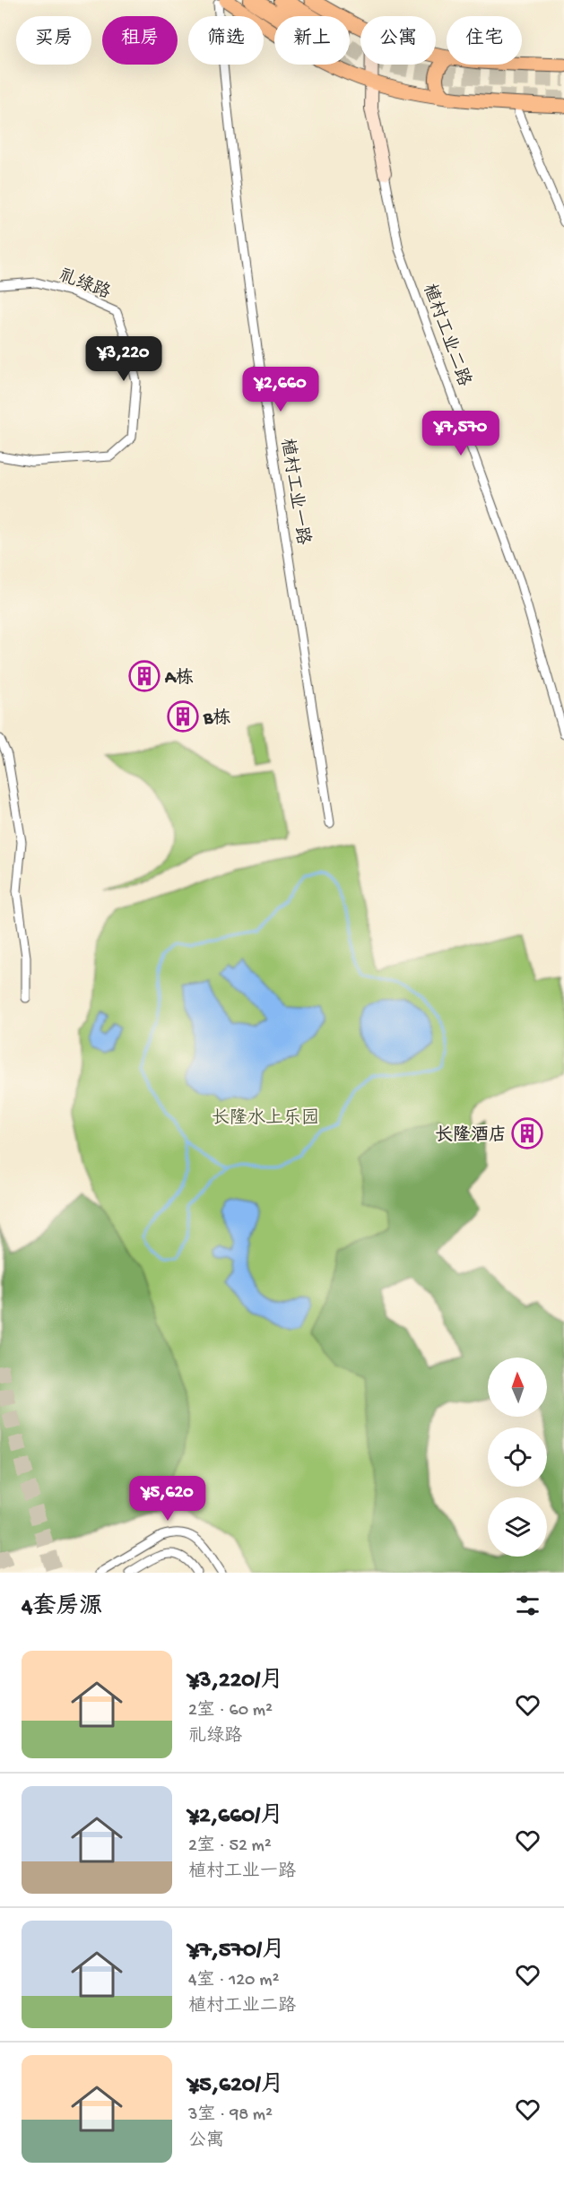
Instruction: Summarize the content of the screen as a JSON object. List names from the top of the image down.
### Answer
{
  "streets": {
    "street": ["礼绿路", "植村工业二路", "植村工业一路"]
  },
  "parks": ["长隆水上乐园"],
  "places": {
    "building": ["A栋", "B栋", "长隆酒店"]
  },
  "north": "top",
  "page": {
    "chip": [
      "买房",
      "租房",
      "筛选",
      "新上",
      "公寓",
      "住宅"
    ],
    "price": [
      "¥3,220",
      "¥2,660",
      "¥7,570",
      "¥5,620"
    ],
    "heading": "4套房源",
    "list": [
      {
        "name": "¥3,220/月",
        "note": "2室 · 60 m² · 礼绿路"
      },
      {
        "name": "¥2,660/月",
        "note": "2室 · 52 m² · 植村工业一路"
      },
      {
        "name": "¥7,570/月",
        "note": "4室 · 120 m² · 植村工业二路"
      },
      {
        "name": "¥5,620/月",
        "note": "3室 · 98 m² · 公寓"
      }
    ]
  }
}
